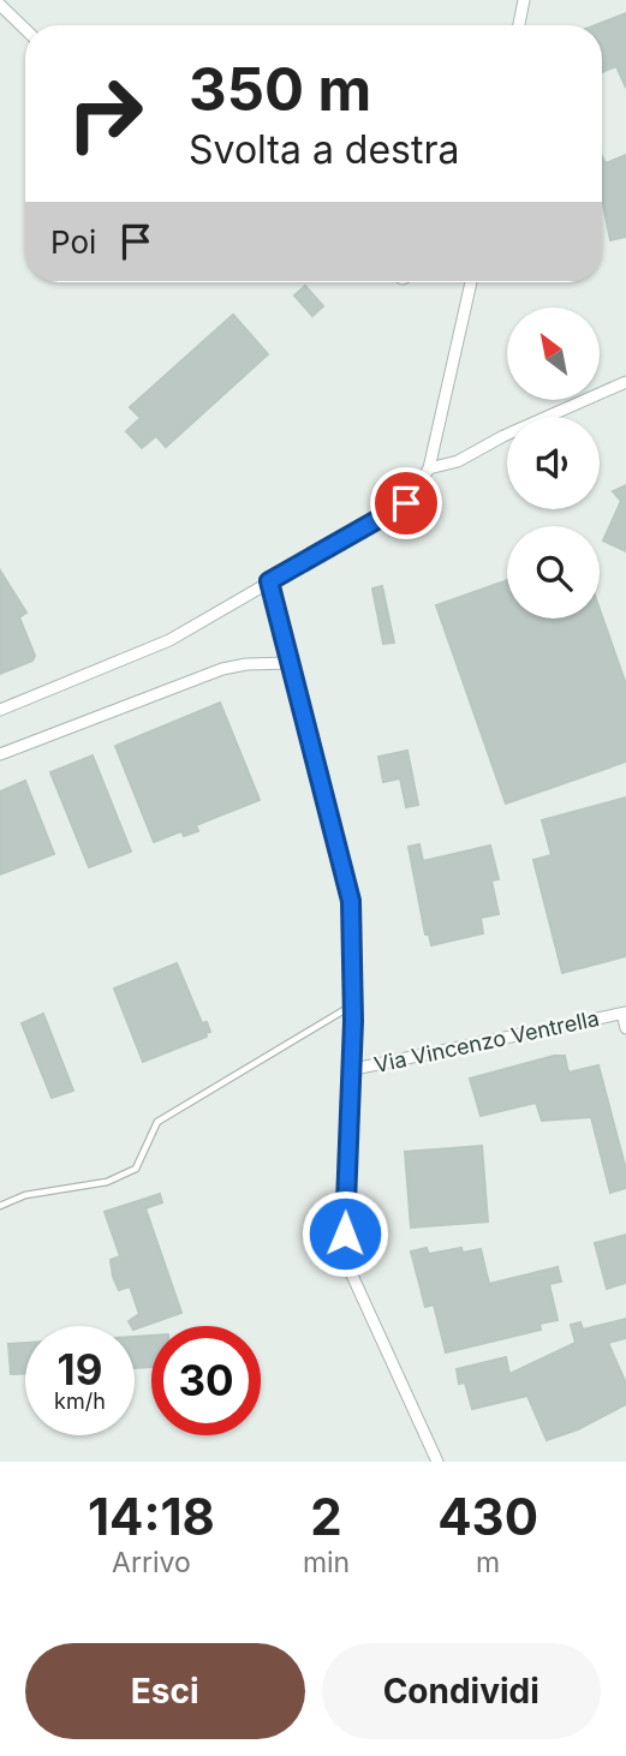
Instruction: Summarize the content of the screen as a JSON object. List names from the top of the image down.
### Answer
{
  "streets": {
    "street": ["Via Vincenzo Ventrella"]
  },
  "north": "top left",
  "page": {
    "turn": ["350 m", "Svolta a destra"],
    "then": "Poi",
    "speed": "19 km/h",
    "limit": "30",
    "eta": [
      "14:18",
      "Arrivo",
      "2",
      "min",
      "430",
      "m"
    ],
    "buttons": ["Esci", "Condividi"]
  }
}
